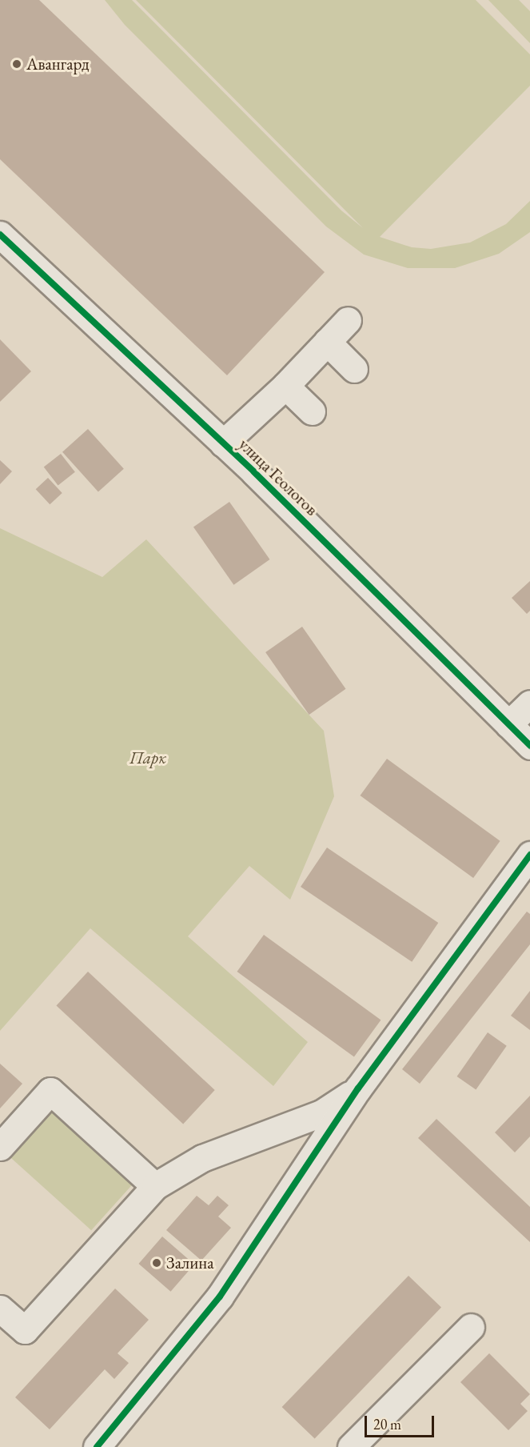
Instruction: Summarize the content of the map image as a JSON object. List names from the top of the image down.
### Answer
{
  "streets": {
    "street": ["улица Геологов"]
  },
  "parks": ["Парк"],
  "places": ["Авангард", "Залина"],
  "scale_bar": "20 m"
}
